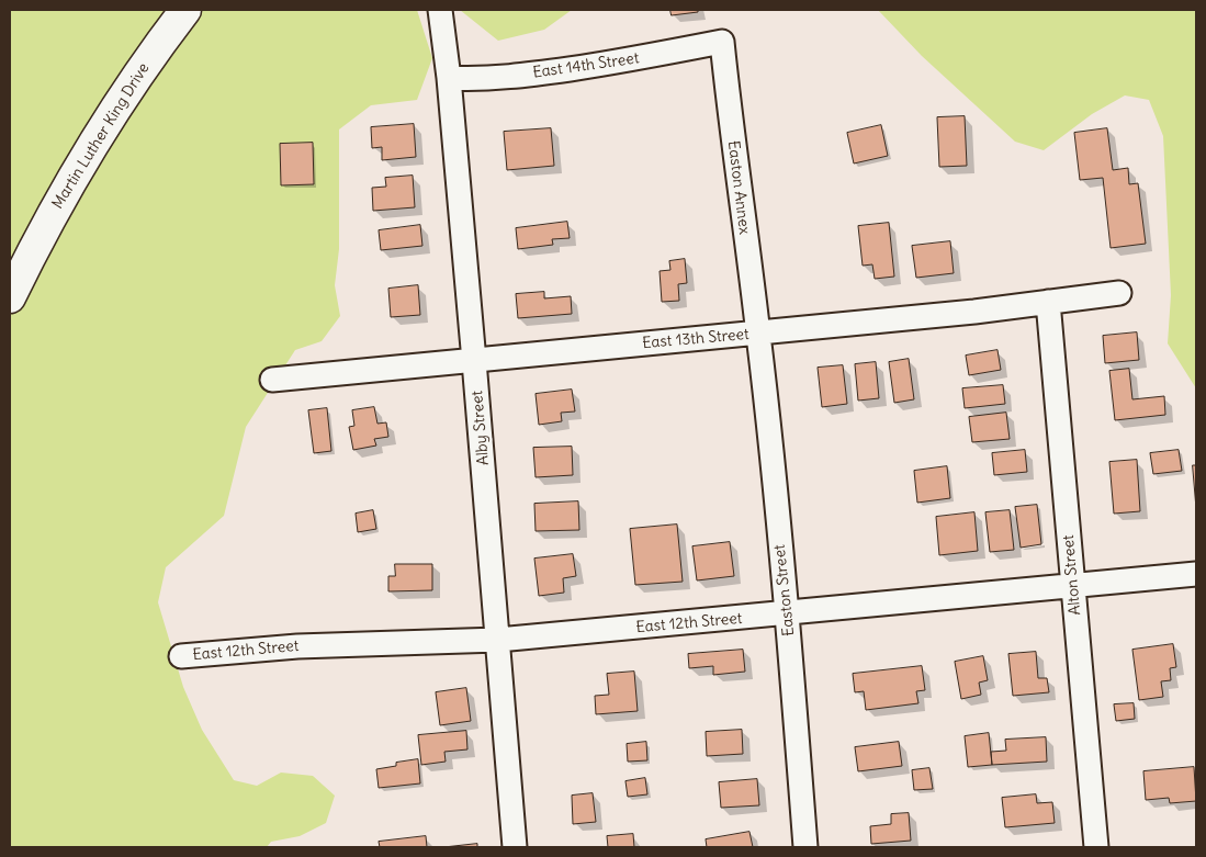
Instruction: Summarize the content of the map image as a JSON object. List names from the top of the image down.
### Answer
{
  "streets": {
    "highway": ["Martin Luther King Drive"],
    "street": [
      "East 14th Street",
      "Easton Annex",
      "East 13th Street",
      "Alby Street",
      "Alton Street",
      "Easton Street",
      "East 12th Street"
    ]
  },
  "crossings": [
    ["East 14th Street", "Easton Annex"],
    ["East 14th Street", "Alby Street"],
    ["Easton Annex", "East 13th Street"],
    ["Easton Annex", "Easton Street"],
    ["East 13th Street", "Alby Street"],
    ["East 13th Street", "Alton Street"],
    ["East 13th Street", "Easton Street"],
    ["Alby Street", "East 12th Street"],
    ["Alton Street", "East 12th Street"],
    ["Easton Street", "East 12th Street"]
  ]
}
